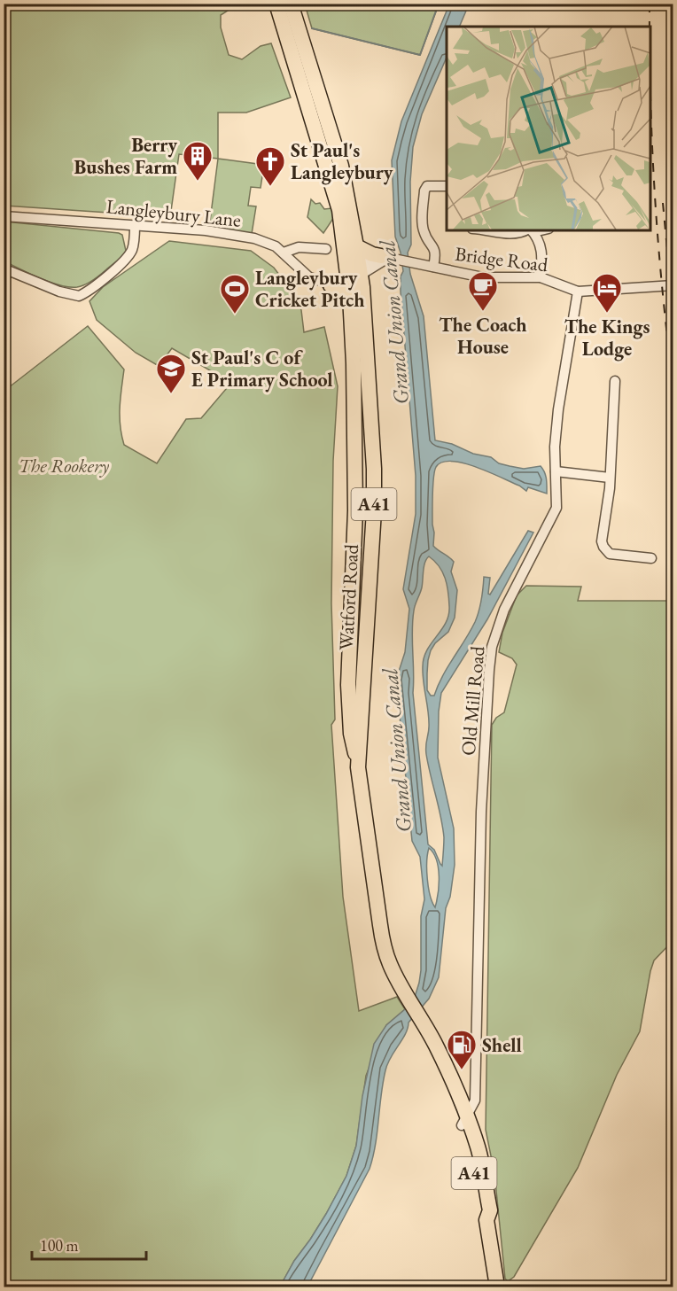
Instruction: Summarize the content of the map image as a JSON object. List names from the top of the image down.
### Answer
{
  "streets": {
    "highway": ["A41", "Watford Road"],
    "street": ["Langleybury Lane", "Bridge Road", "Old Mill Road"]
  },
  "crossings": [
    ["Bridge Road", "Old Mill Road"],
    ["A41", "Watford Road"],
    ["A41", "Old Mill Road"],
    ["Watford Road", "Old Mill Road"]
  ],
  "water": ["Grand Union Canal"],
  "parks": ["The Rookery"],
  "places": {
    "building": ["Berry Bushes Farm"],
    "church": ["St Paul's Langleybury"],
    "cafe": ["The Coach House"],
    "hotel": ["The Kings Lodge"],
    "sports": ["Langleybury Cricket Pitch"],
    "school or university": ["St Paul's C of E Primary School"],
    "fuel station": ["Shell"]
  },
  "scale_bar": "100 m"
}
